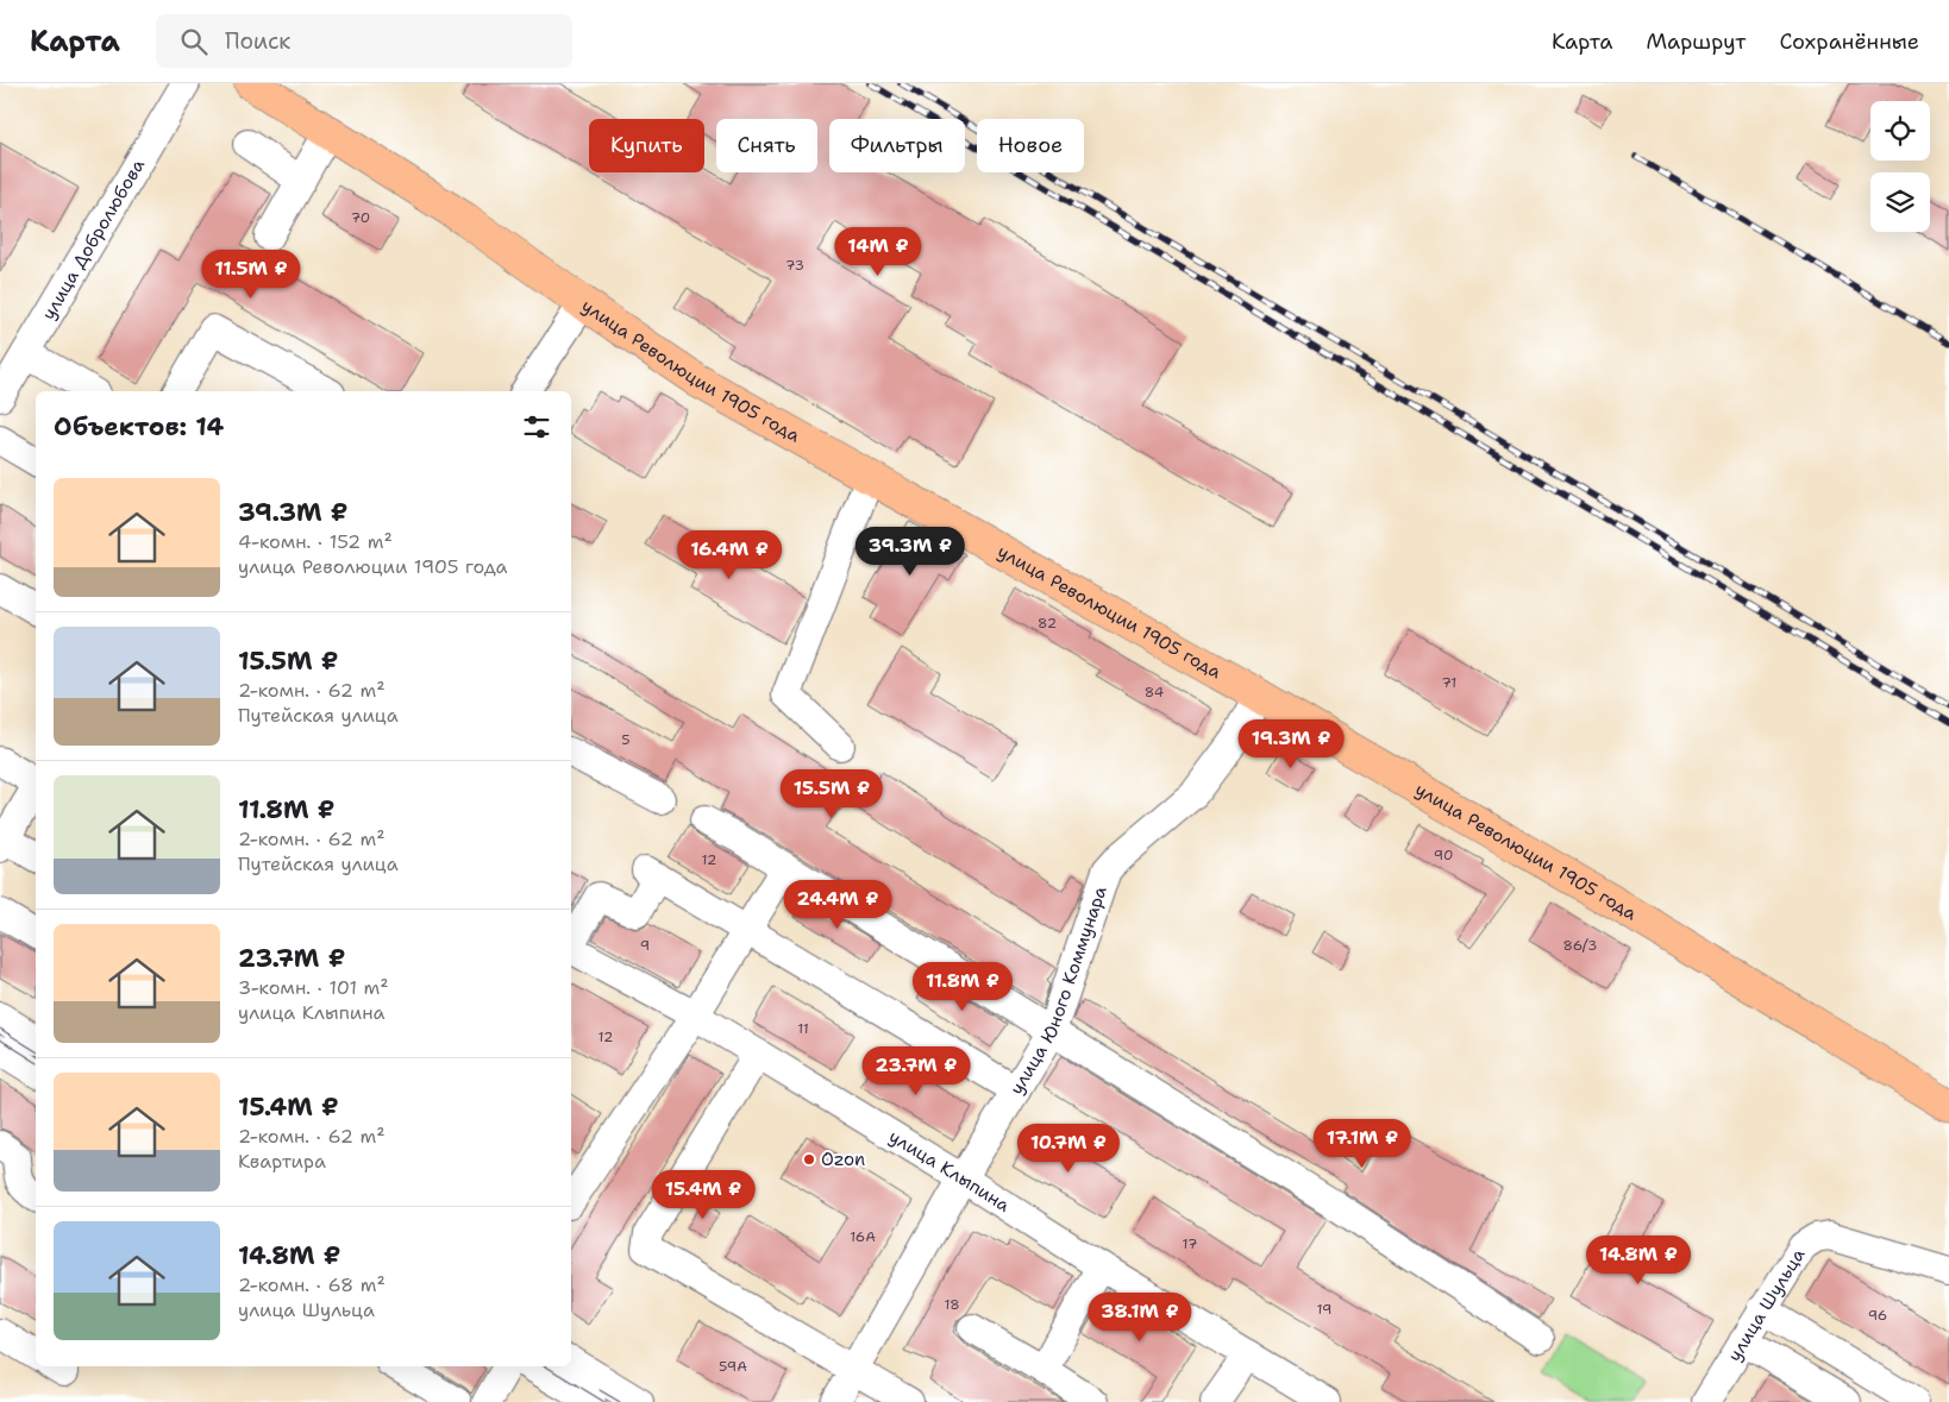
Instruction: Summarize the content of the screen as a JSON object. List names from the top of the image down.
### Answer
{
  "streets": {
    "main road": ["улица Революции 1905 года"],
    "street": [
      "улица Добролюбова",
      "улица Юного Коммунара",
      "улица Клыпина",
      "улица Шульца"
    ]
  },
  "crossings": [
    ["улица Революции 1905 года", "улица Юного Коммунара"],
    ["улица Юного Коммунара", "улица Клыпина"]
  ],
  "places": ["Ozon"],
  "house_numbers": [
    "70",
    "73",
    "82",
    "71",
    "84",
    "5",
    "90",
    "12",
    "9",
    "86/3",
    "11",
    "12",
    "16А",
    "17",
    "18",
    "19",
    "96",
    "59А"
  ],
  "page": {
    "header": "Карта",
    "search": "Поиск",
    "nav": ["Карта", "Маршрут", "Сохранённые"],
    "chip": [
      "Купить",
      "Снять",
      "Фильтры",
      "Новое"
    ],
    "price": [
      "14M ₽",
      "11.5M ₽",
      "39.3M ₽",
      "16.4M ₽",
      "19.3M ₽",
      "15.5M ₽",
      "24.4M ₽",
      "11.8M ₽",
      "23.7M ₽",
      "17.1M ₽",
      "10.7M ₽",
      "15.4M ₽",
      "14.8M ₽",
      "38.1M ₽"
    ],
    "heading": "Объектов: 14",
    "list": [
      {
        "name": "39.3M ₽",
        "note": "4-комн. · 152 m² · улица Революции 1905 года"
      },
      {
        "name": "15.5M ₽",
        "note": "2-комн. · 62 m² · Путейская улица"
      },
      {
        "name": "11.8M ₽",
        "note": "2-комн. · 62 m² · Путейская улица"
      },
      {
        "name": "23.7M ₽",
        "note": "3-комн. · 101 m² · улица Клыпина"
      },
      {
        "name": "15.4M ₽",
        "note": "2-комн. · 62 m² · Квартира"
      },
      {
        "name": "14.8M ₽",
        "note": "2-комн. · 68 m² · улица Шульца"
      }
    ]
  }
}
